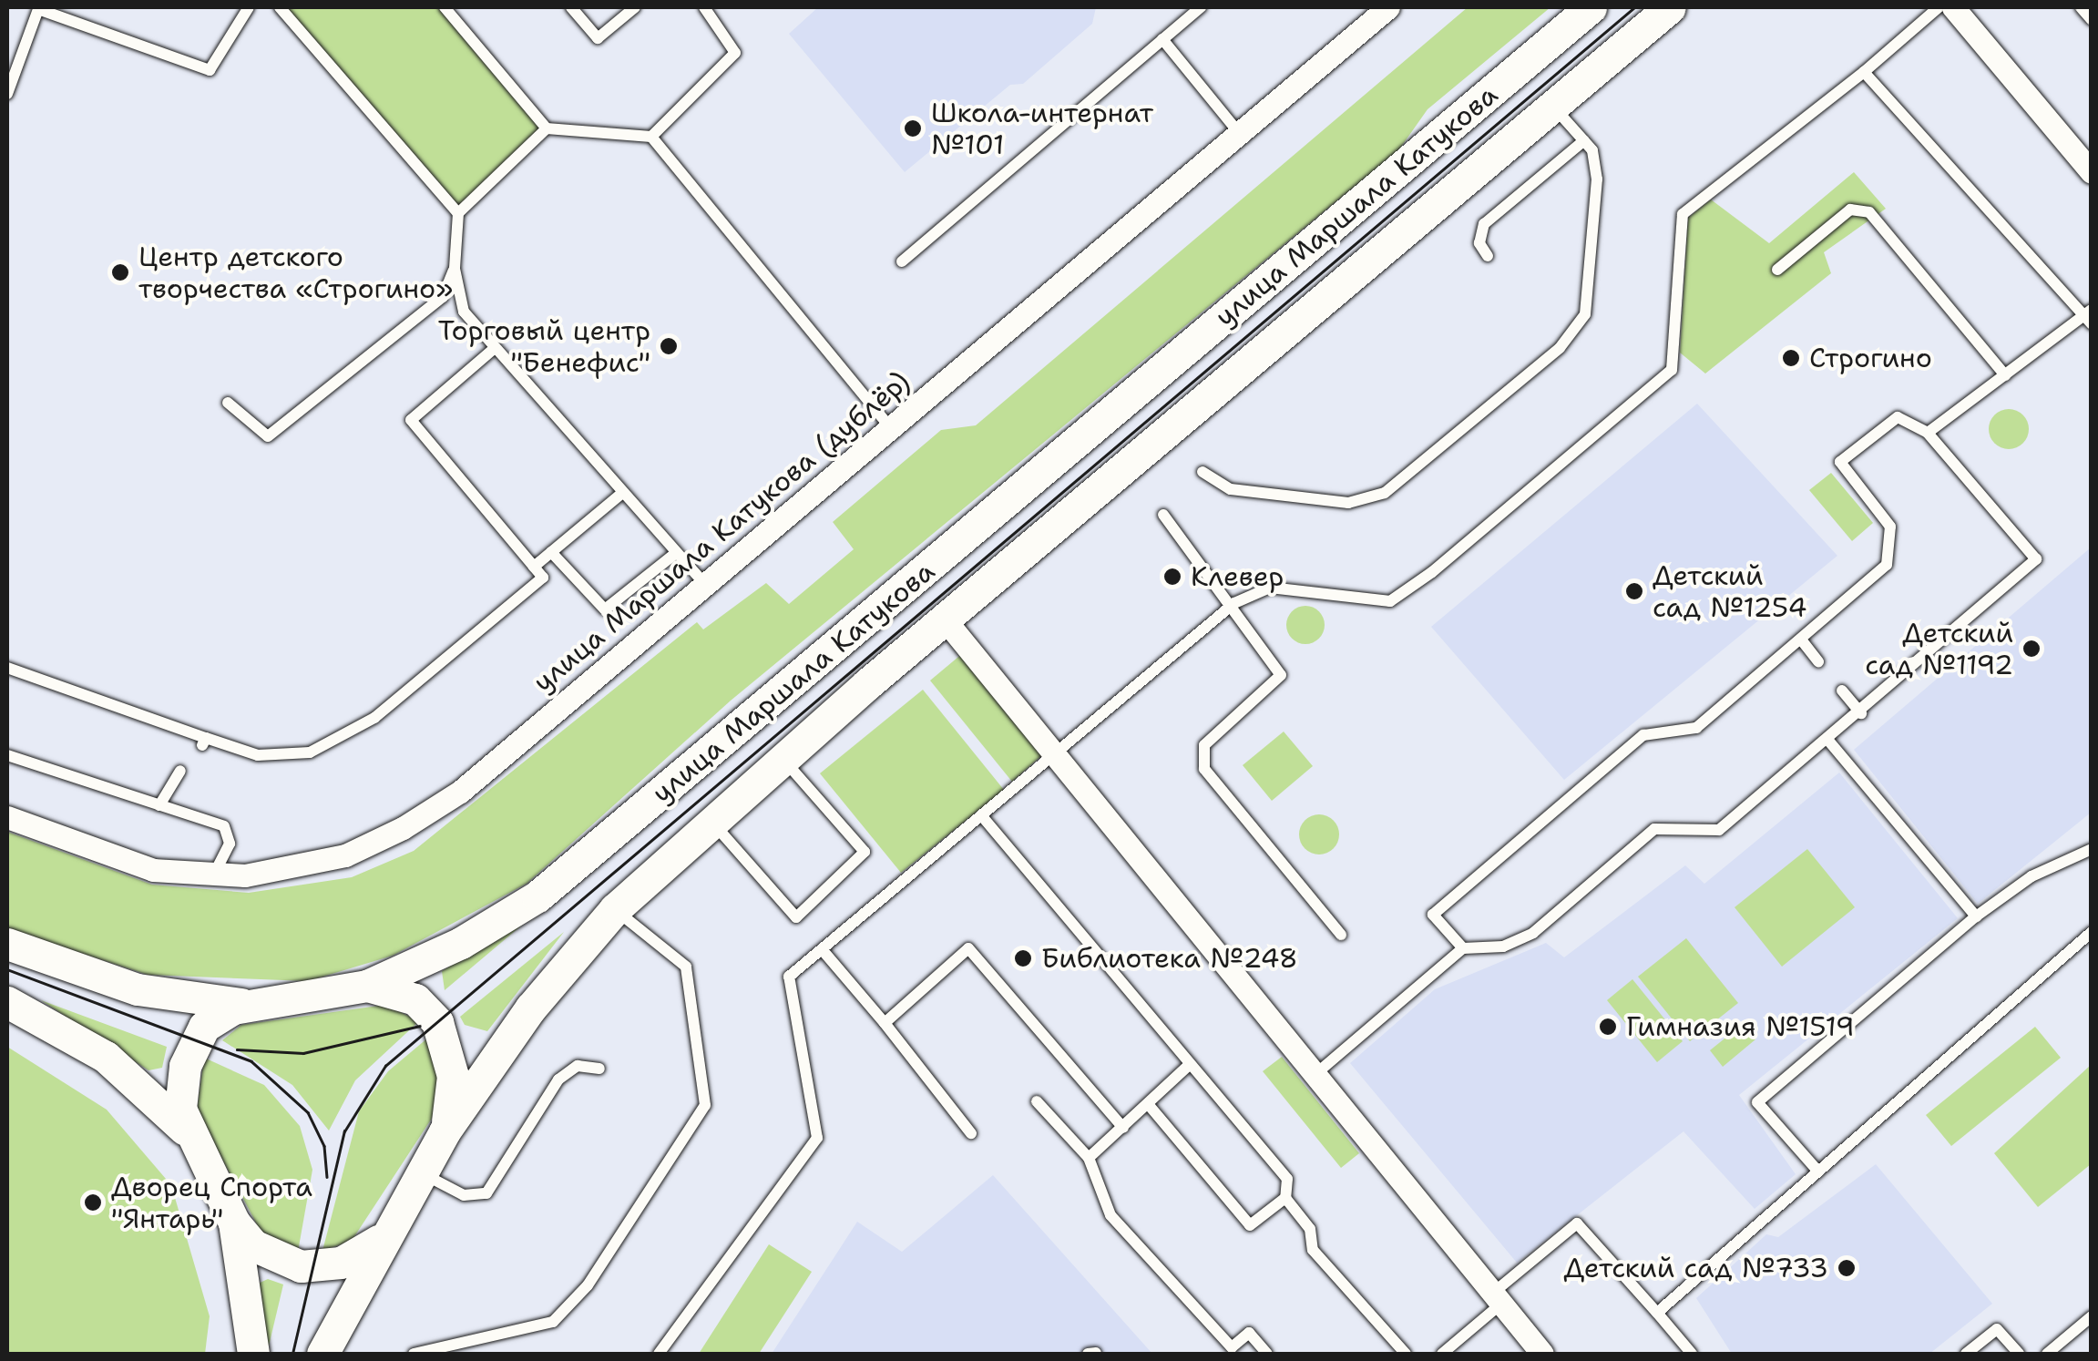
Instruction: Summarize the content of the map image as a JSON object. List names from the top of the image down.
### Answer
{
  "streets": {
    "main road": ["улица Маршала Катукова"],
    "street": ["улица Маршала Катукова (дублёр)"]
  },
  "places": [
    "Школа-интернат №101",
    "Центр детского творчества «Строгино»",
    "Торговый центр \"Бенефис\"",
    "Строгино",
    "Клевер",
    "Детский сад №1254",
    "Детский сад №1192",
    "Библиотека №248",
    "Гимназия №1519",
    "Дворец Спорта \"Янтарь\"",
    "Детский сад №733"
  ]
}
